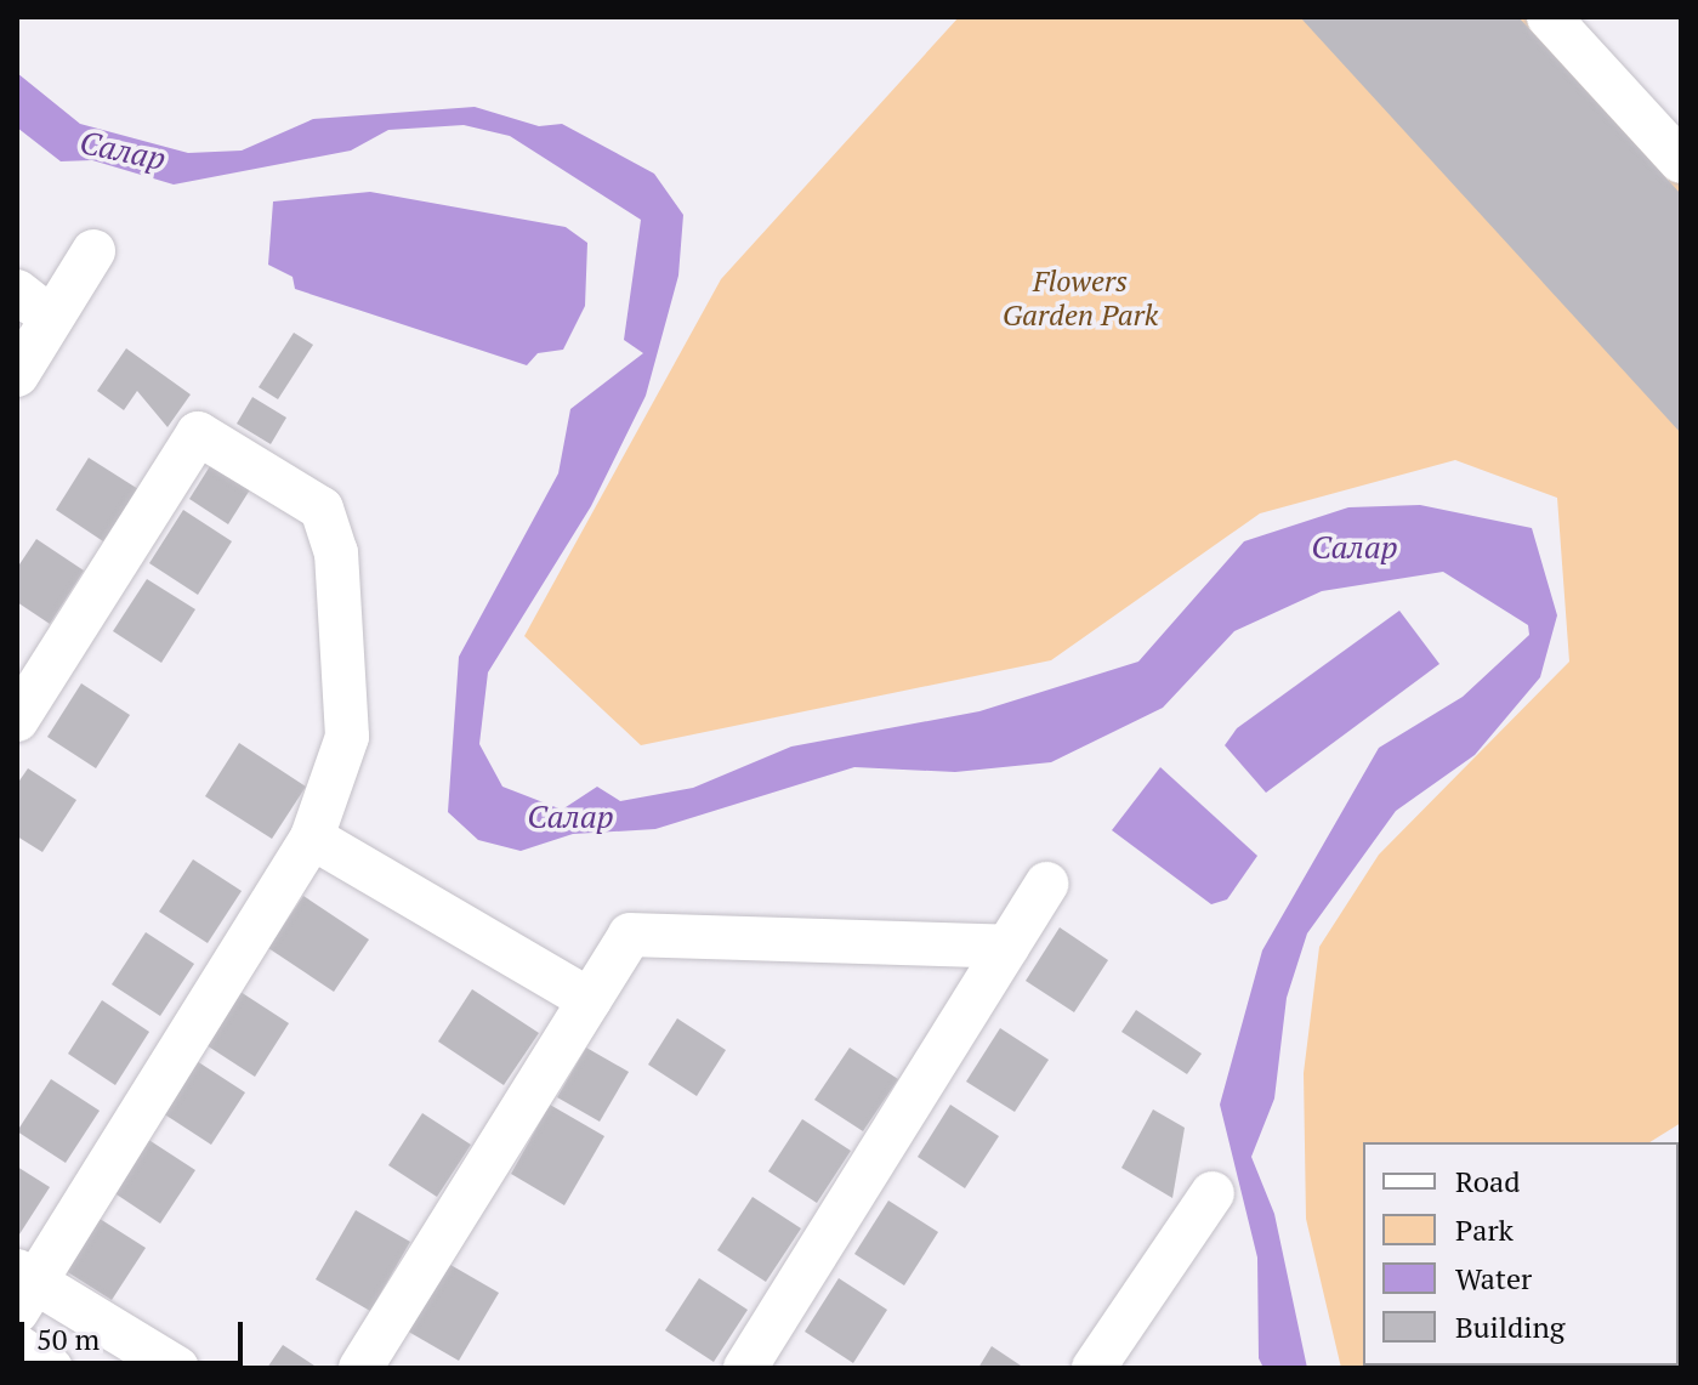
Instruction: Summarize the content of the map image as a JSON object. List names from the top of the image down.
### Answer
{
  "water": ["Салар"],
  "parks": ["Flowers Garden Park"],
  "legend": [
    "Road",
    "Park",
    "Water",
    "Building"
  ],
  "scale_bar": "50 m"
}
